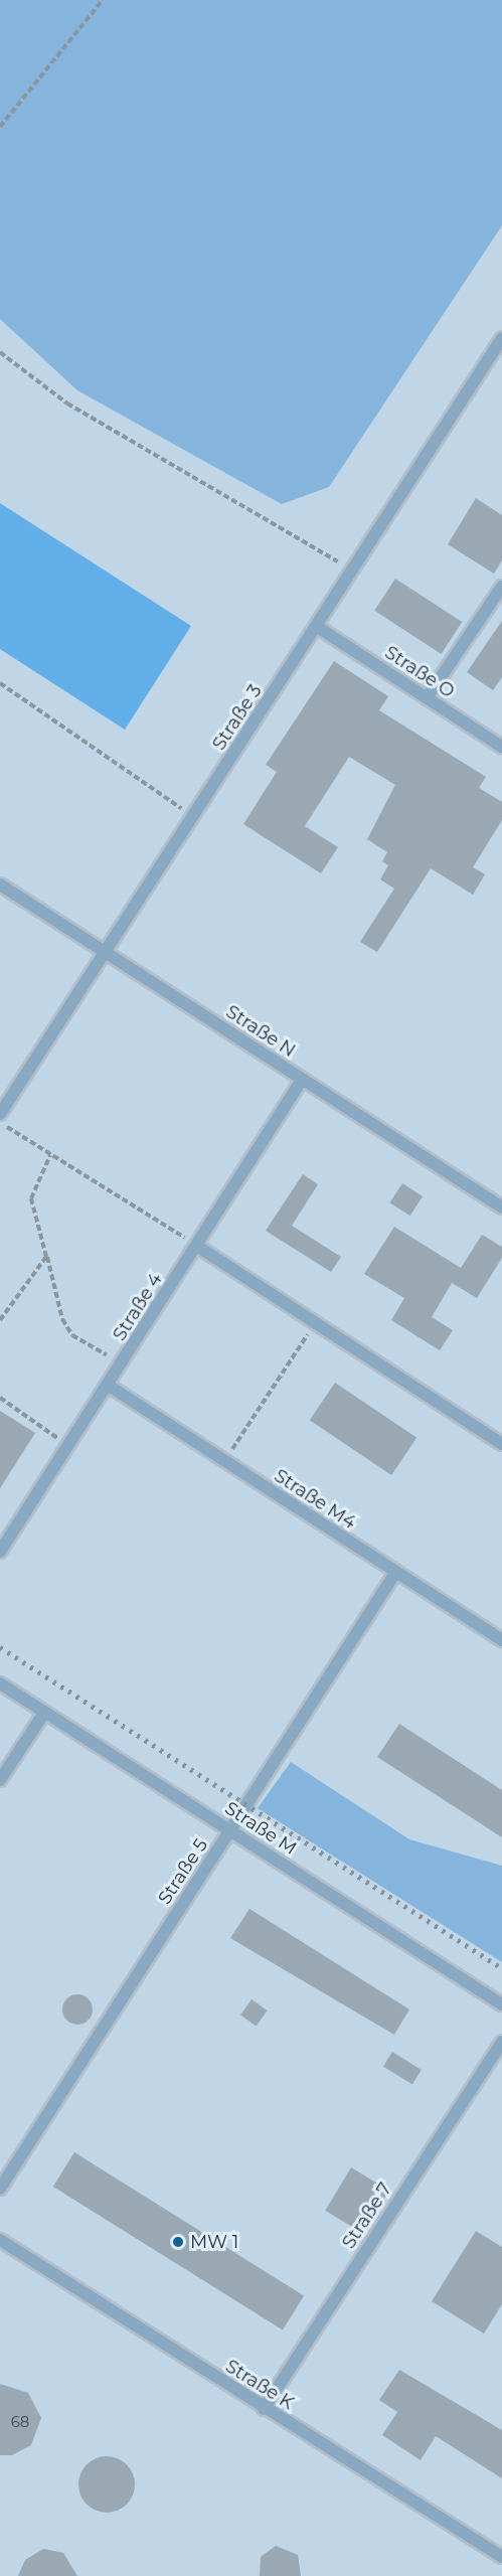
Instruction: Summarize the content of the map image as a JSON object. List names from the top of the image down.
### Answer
{
  "streets": {
    "lane": [
      "Straße O",
      "Straße 3",
      "Straße N",
      "Straße 4",
      "Straße M4",
      "Straße M",
      "Straße 5",
      "Straße 7",
      "Straße K"
    ]
  },
  "crossings": [
    ["Straße O", "Straße 3"],
    ["Straße 3", "Straße N"],
    ["Straße N", "Straße 4"],
    ["Straße 4", "Straße M4"],
    ["Straße M4", "Straße 5"],
    ["Straße M", "Straße 5"],
    ["Straße 7", "Straße K"]
  ],
  "places": ["MW 1"],
  "house_numbers": ["68"]
}
